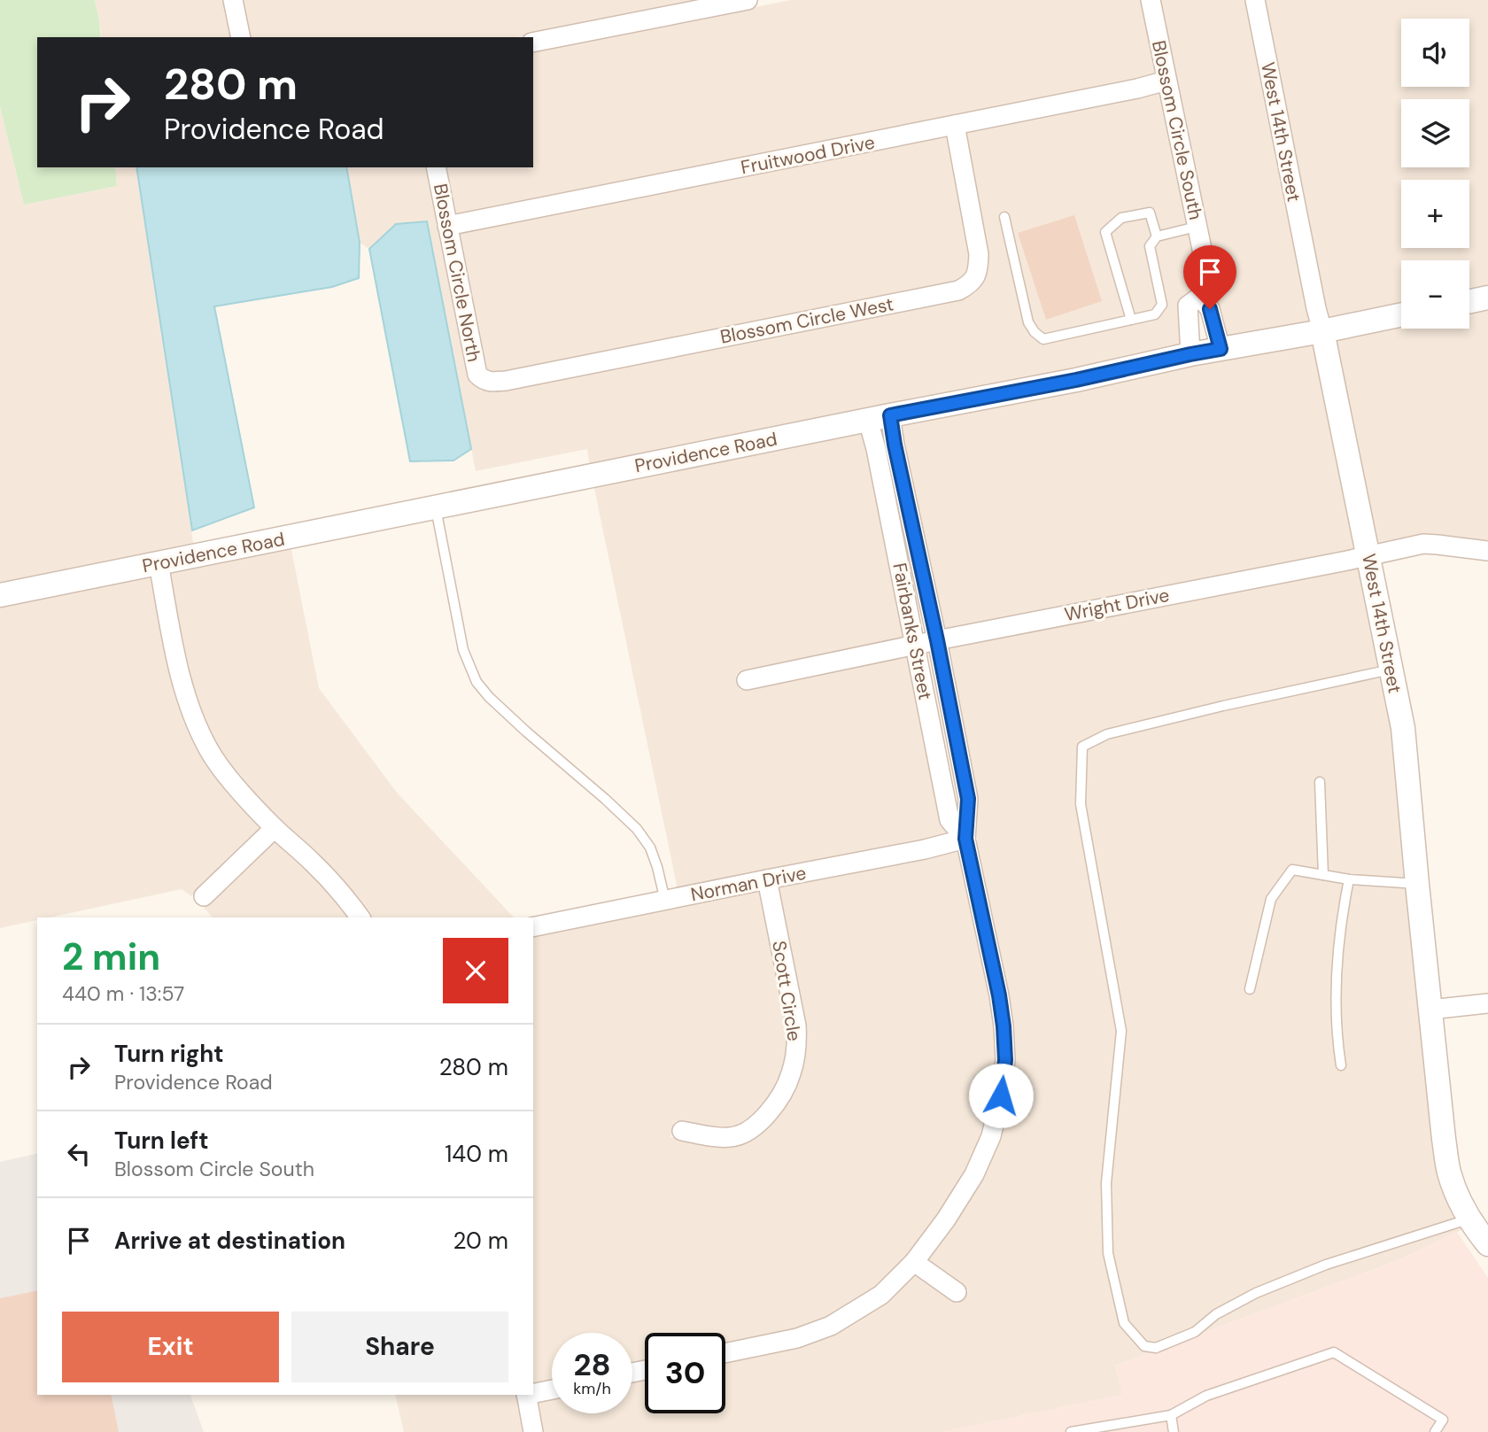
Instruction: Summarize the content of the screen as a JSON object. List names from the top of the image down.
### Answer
{
  "streets": {
    "street": [
      "Blossom Circle South",
      "West 14th Street",
      "Fruitwood Drive",
      "Blossom Circle North",
      "Blossom Circle West",
      "Providence Road",
      "Wright Drive",
      "Fairbanks Street",
      "Norman Drive",
      "Scott Circle"
    ]
  },
  "crossings": [
    ["Blossom Circle South", "Fruitwood Drive"],
    ["Blossom Circle South", "Providence Road"],
    ["West 14th Street", "Providence Road"],
    ["West 14th Street", "Wright Drive"],
    ["Fruitwood Drive", "Blossom Circle North"],
    ["Fruitwood Drive", "Blossom Circle West"],
    ["Blossom Circle North", "Blossom Circle West"],
    ["Providence Road", "Fairbanks Street"],
    ["Wright Drive", "Fairbanks Street"],
    ["Fairbanks Street", "Norman Drive"],
    ["Norman Drive", "Scott Circle"]
  ],
  "page": {
    "map_buttons": ["+", "−"],
    "turn": ["280 m", "Providence Road"],
    "heading": ["2 min", "440 m · 13:57"],
    "list": [
      {
        "name": "Turn right",
        "note": "Providence Road",
        "value": "280 m"
      },
      {
        "name": "Turn left",
        "note": "Blossom Circle South",
        "value": "140 m"
      },
      {
        "name": "Arrive at destination",
        "value": "20 m"
      }
    ],
    "buttons": ["Exit", "Share"],
    "speed": "28 km/h",
    "limit": "30"
  }
}
